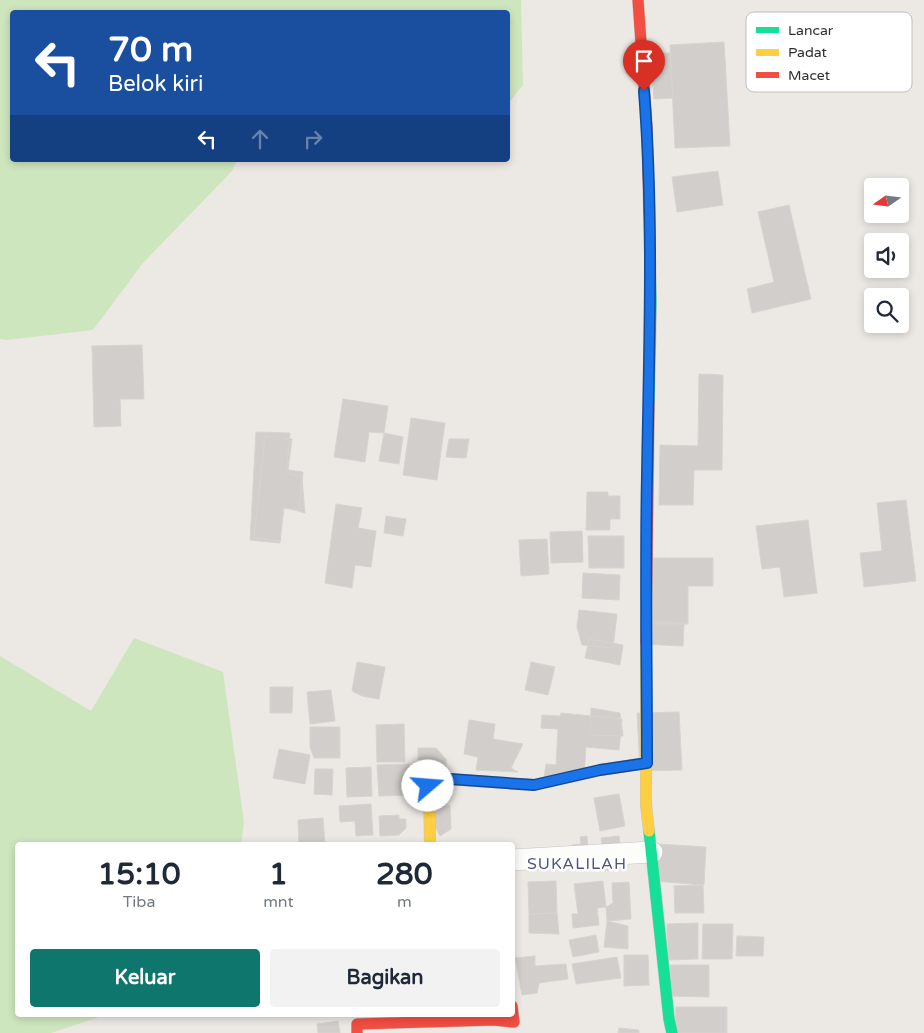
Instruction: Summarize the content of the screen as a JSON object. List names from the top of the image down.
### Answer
{
  "districts": ["SUKALILAH"],
  "legend": ["Lancar", "Padat", "Macet"],
  "north": "left",
  "page": {
    "turn": ["70 m", "Belok kiri"],
    "eta": [
      "15:10",
      "Tiba",
      "1",
      "mnt",
      "280",
      "m"
    ],
    "buttons": ["Keluar", "Bagikan"]
  }
}
